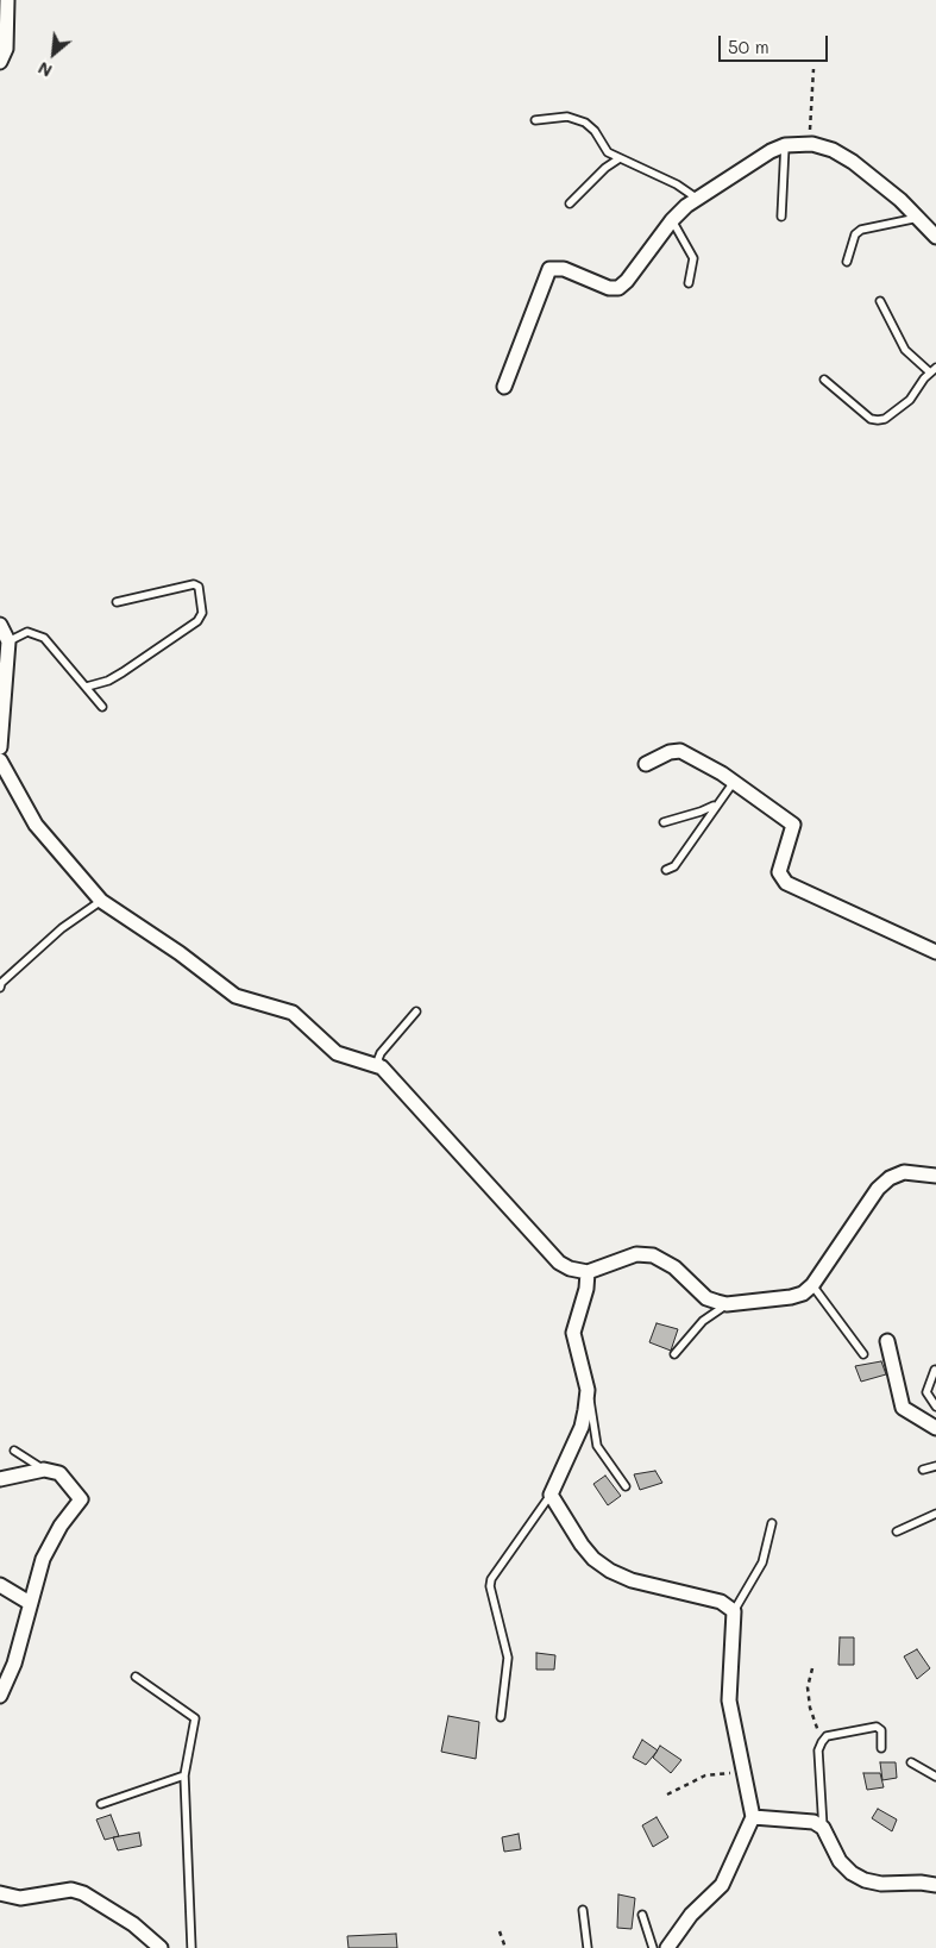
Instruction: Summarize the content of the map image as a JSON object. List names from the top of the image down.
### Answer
{
  "scale_bar": "50 m",
  "north": "bottom left"
}
